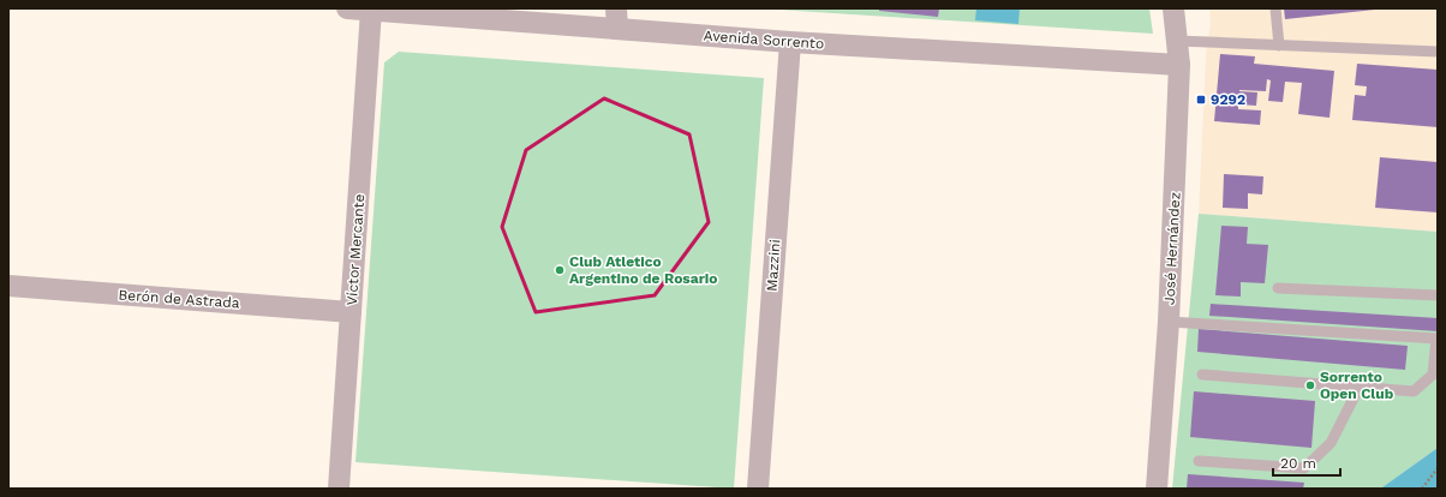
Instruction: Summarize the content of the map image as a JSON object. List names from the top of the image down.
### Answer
{
  "streets": {
    "street": [
      "Avenida Sorrento",
      "José Hernández",
      "Víctor Mercante",
      "Mazzini",
      "Berón de Astrada"
    ]
  },
  "crossings": [
    ["Avenida Sorrento", "José Hernández"],
    ["Avenida Sorrento", "Víctor Mercante"],
    ["Avenida Sorrento", "Mazzini"],
    ["Víctor Mercante", "Berón de Astrada"]
  ],
  "places": {
    "transit": ["9292"],
    "other": ["Club Atletico Argentino de Rosario", "Sorrento Open Club"]
  },
  "scale_bar": "20 m"
}
